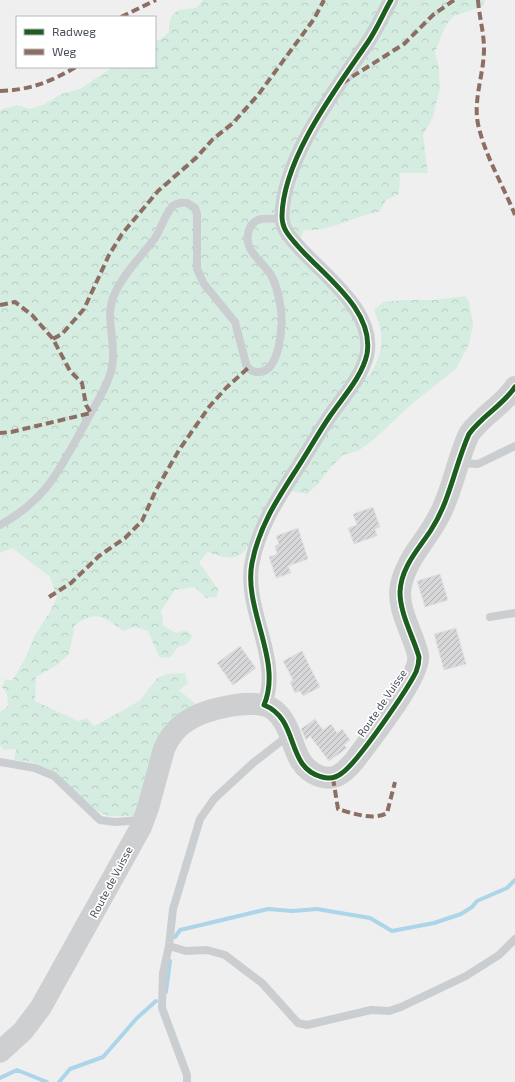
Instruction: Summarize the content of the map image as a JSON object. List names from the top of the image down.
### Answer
{
  "streets": {
    "street": ["Route de Vuisse"]
  },
  "legend": ["Radweg", "Weg"]
}
